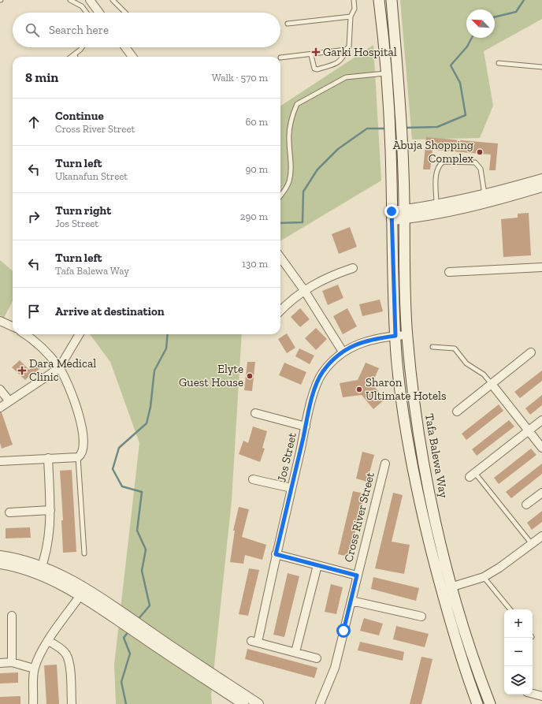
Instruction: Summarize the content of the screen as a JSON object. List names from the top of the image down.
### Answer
{
  "streets": {
    "main road": ["Tafa Balewa Way"],
    "street": ["Jos Street", "Cross River Street"]
  },
  "crossings": [
    ["Tafa Balewa Way", "Jos Street"]
  ],
  "places": {
    "health": ["Garki Hospital", "Dara Medical Clinic"],
    "other": ["Abuja Shopping Complex", "Elyte Guest House", "Sharon Ultimate Hotels"]
  },
  "north": "top left",
  "page": {
    "search": "Search here",
    "heading": ["8 min", "Walk · 570 m"],
    "list": [
      ["Continue", "Cross River Street", "60 m"],
      ["Turn left", "Ukanafun Street", "90 m"],
      ["Turn right", "Jos Street", "290 m"],
      ["Turn left", "Tafa Balewa Way", "130 m"],
      "Arrive at destination"
    ],
    "map_buttons": ["+", "−"]
  }
}
